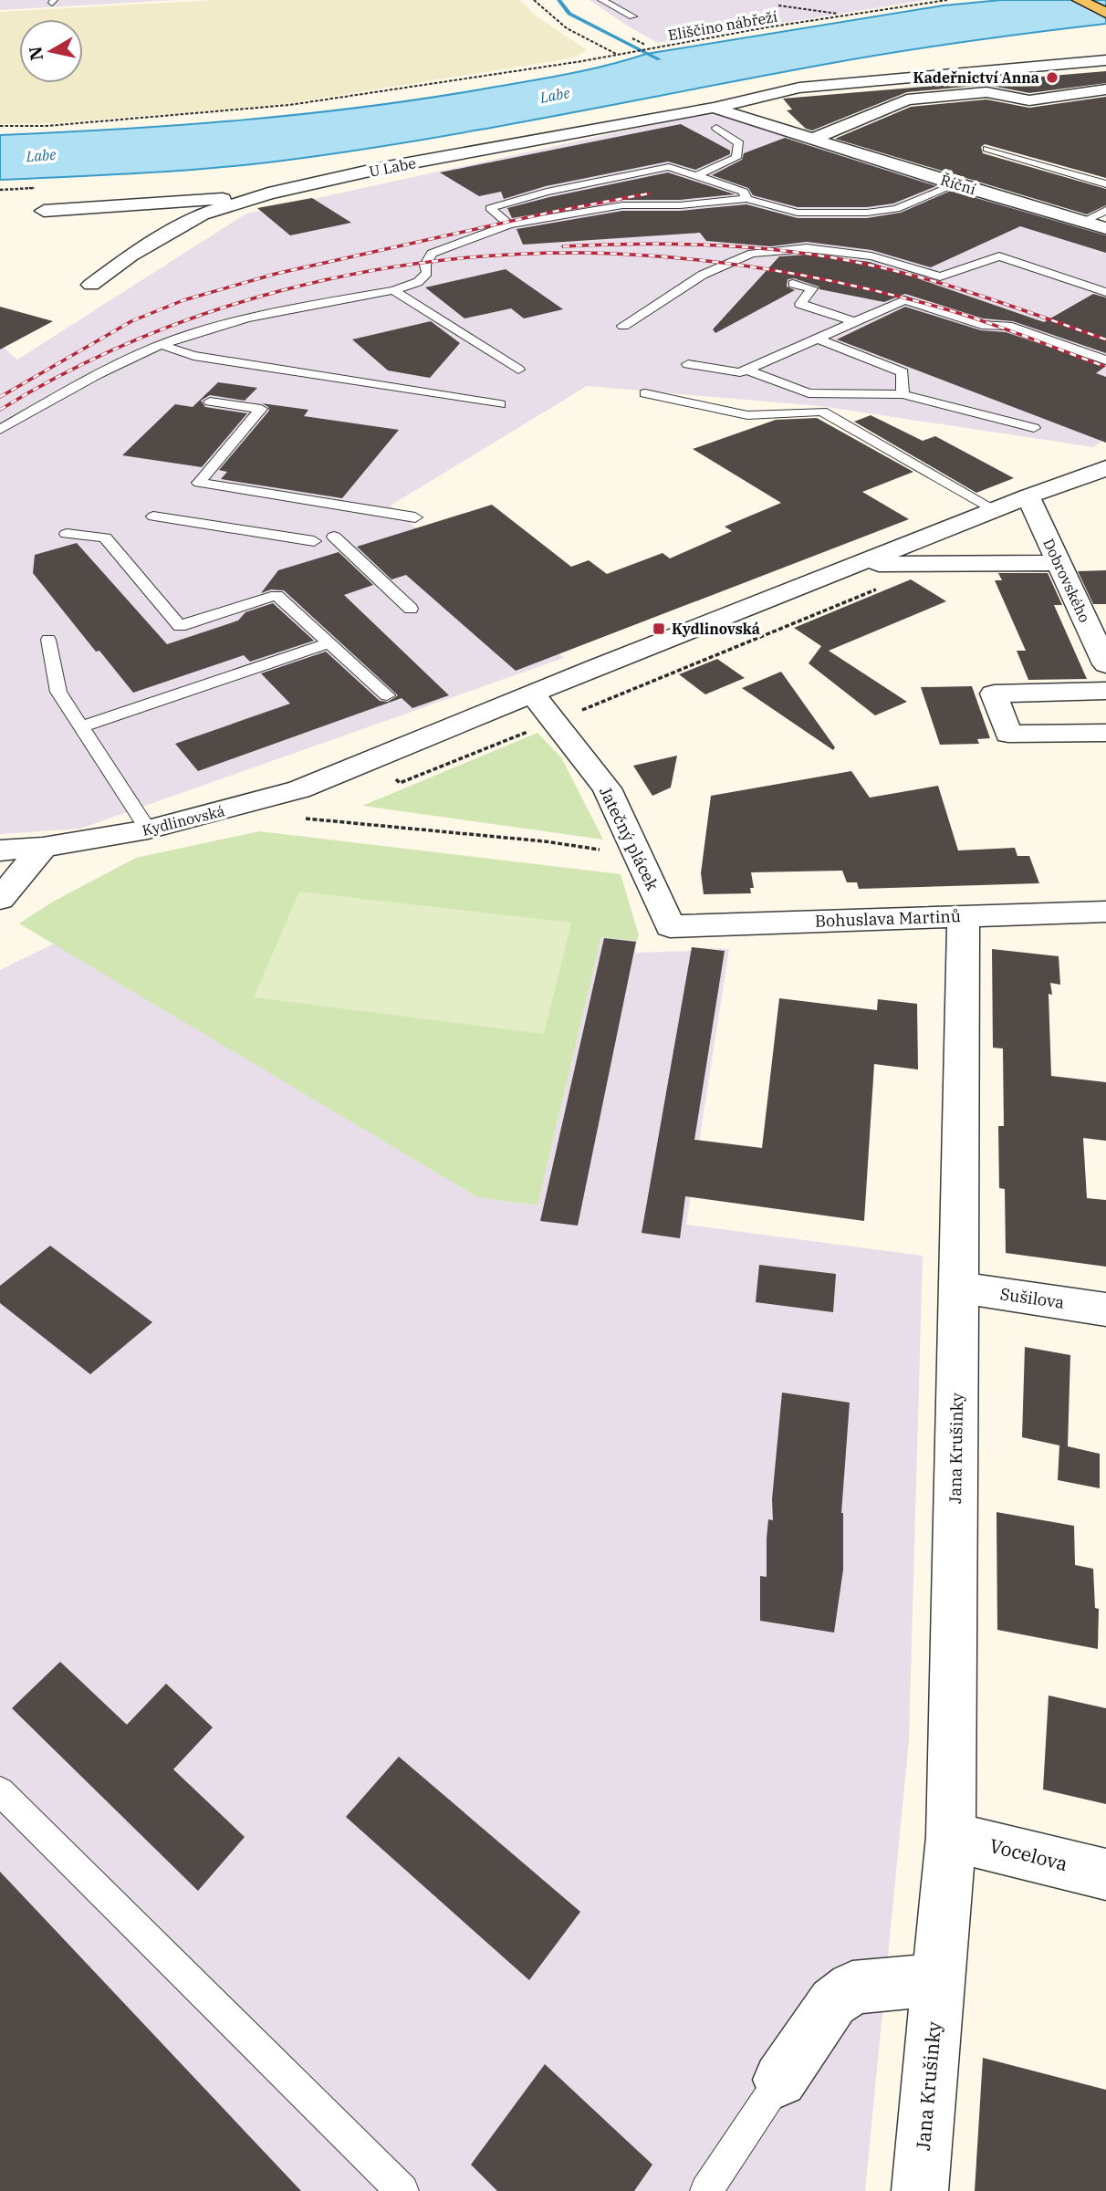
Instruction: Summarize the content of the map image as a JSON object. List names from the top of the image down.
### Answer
{
  "streets": {
    "street": [
      "U Labe",
      "Říční",
      "Dobrovského",
      "Kydlinovská",
      "Jatečný plácek",
      "Bohuslava Martinů",
      "Sušilova",
      "Jana Krušinky",
      "Vocelova"
    ],
    "path": ["Eliščino nábřeží"]
  },
  "crossings": [
    ["U Labe", "Říční"],
    ["Dobrovského", "Kydlinovská"],
    ["Kydlinovská", "Jatečný plácek"],
    ["Jatečný plácek", "Bohuslava Martinů"],
    ["Bohuslava Martinů", "Jana Krušinky"],
    ["Sušilova", "Jana Krušinky"],
    ["Jana Krušinky", "Vocelova"]
  ],
  "water": ["Labe"],
  "places": {
    "other": ["Kadeřnictví Anna"],
    "transit": ["Kydlinovská"]
  },
  "north": "left"
}
